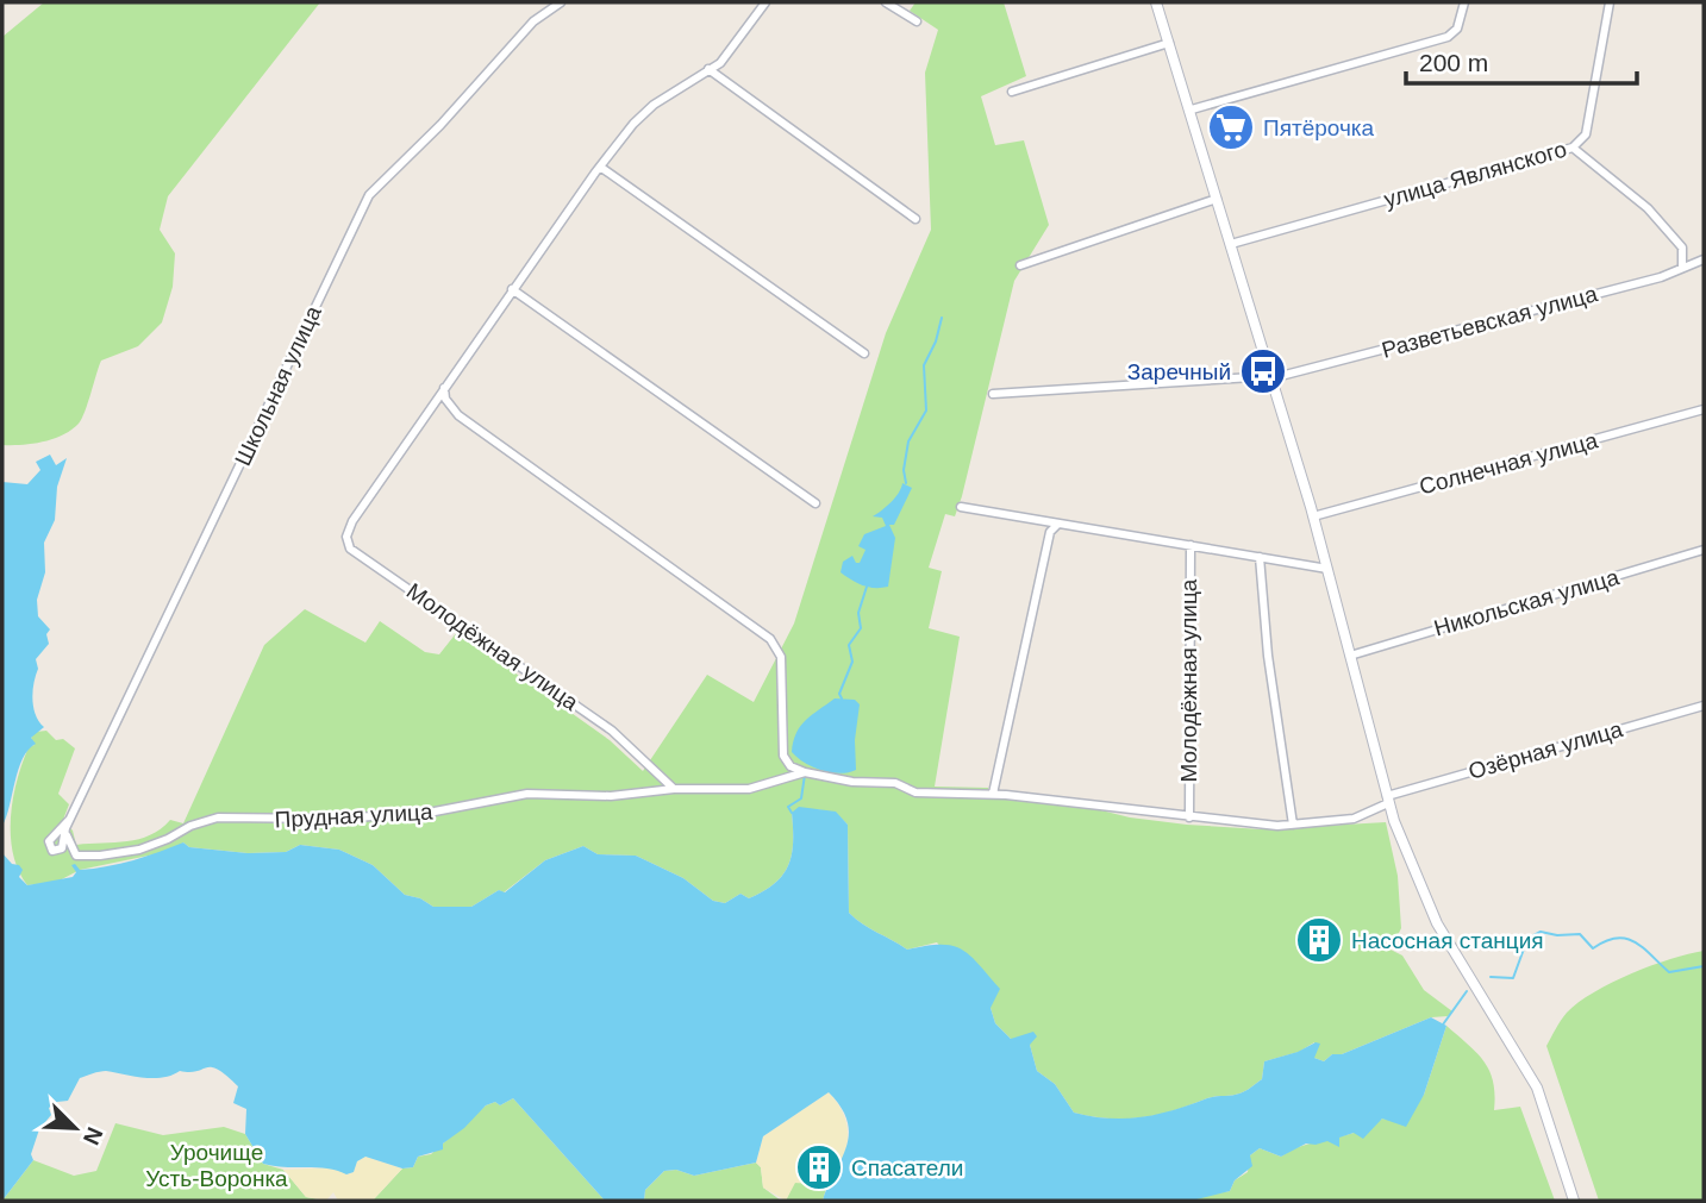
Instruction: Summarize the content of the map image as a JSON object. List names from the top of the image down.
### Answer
{
  "streets": {
    "street": [
      "улица Являнского",
      "Разветьевская улица",
      "Школьная улица",
      "Солнечная улица",
      "Никольская улица",
      "Молодёжная улица",
      "Озёрная улица",
      "Прудная улица"
    ]
  },
  "crossings": [
    ["Школьная улица", "Прудная улица"],
    ["Молодёжная улица", "Озёрная улица"],
    ["Молодёжная улица", "Прудная улица"]
  ],
  "parks": ["Урочище Усть-Воронка"],
  "places": {
    "supermarket": ["Пятёрочка"],
    "bus stop": ["Заречный"],
    "building": ["Насосная станция", "Спасатели"]
  },
  "scale_bar": "200 m",
  "north": "bottom right"
}
